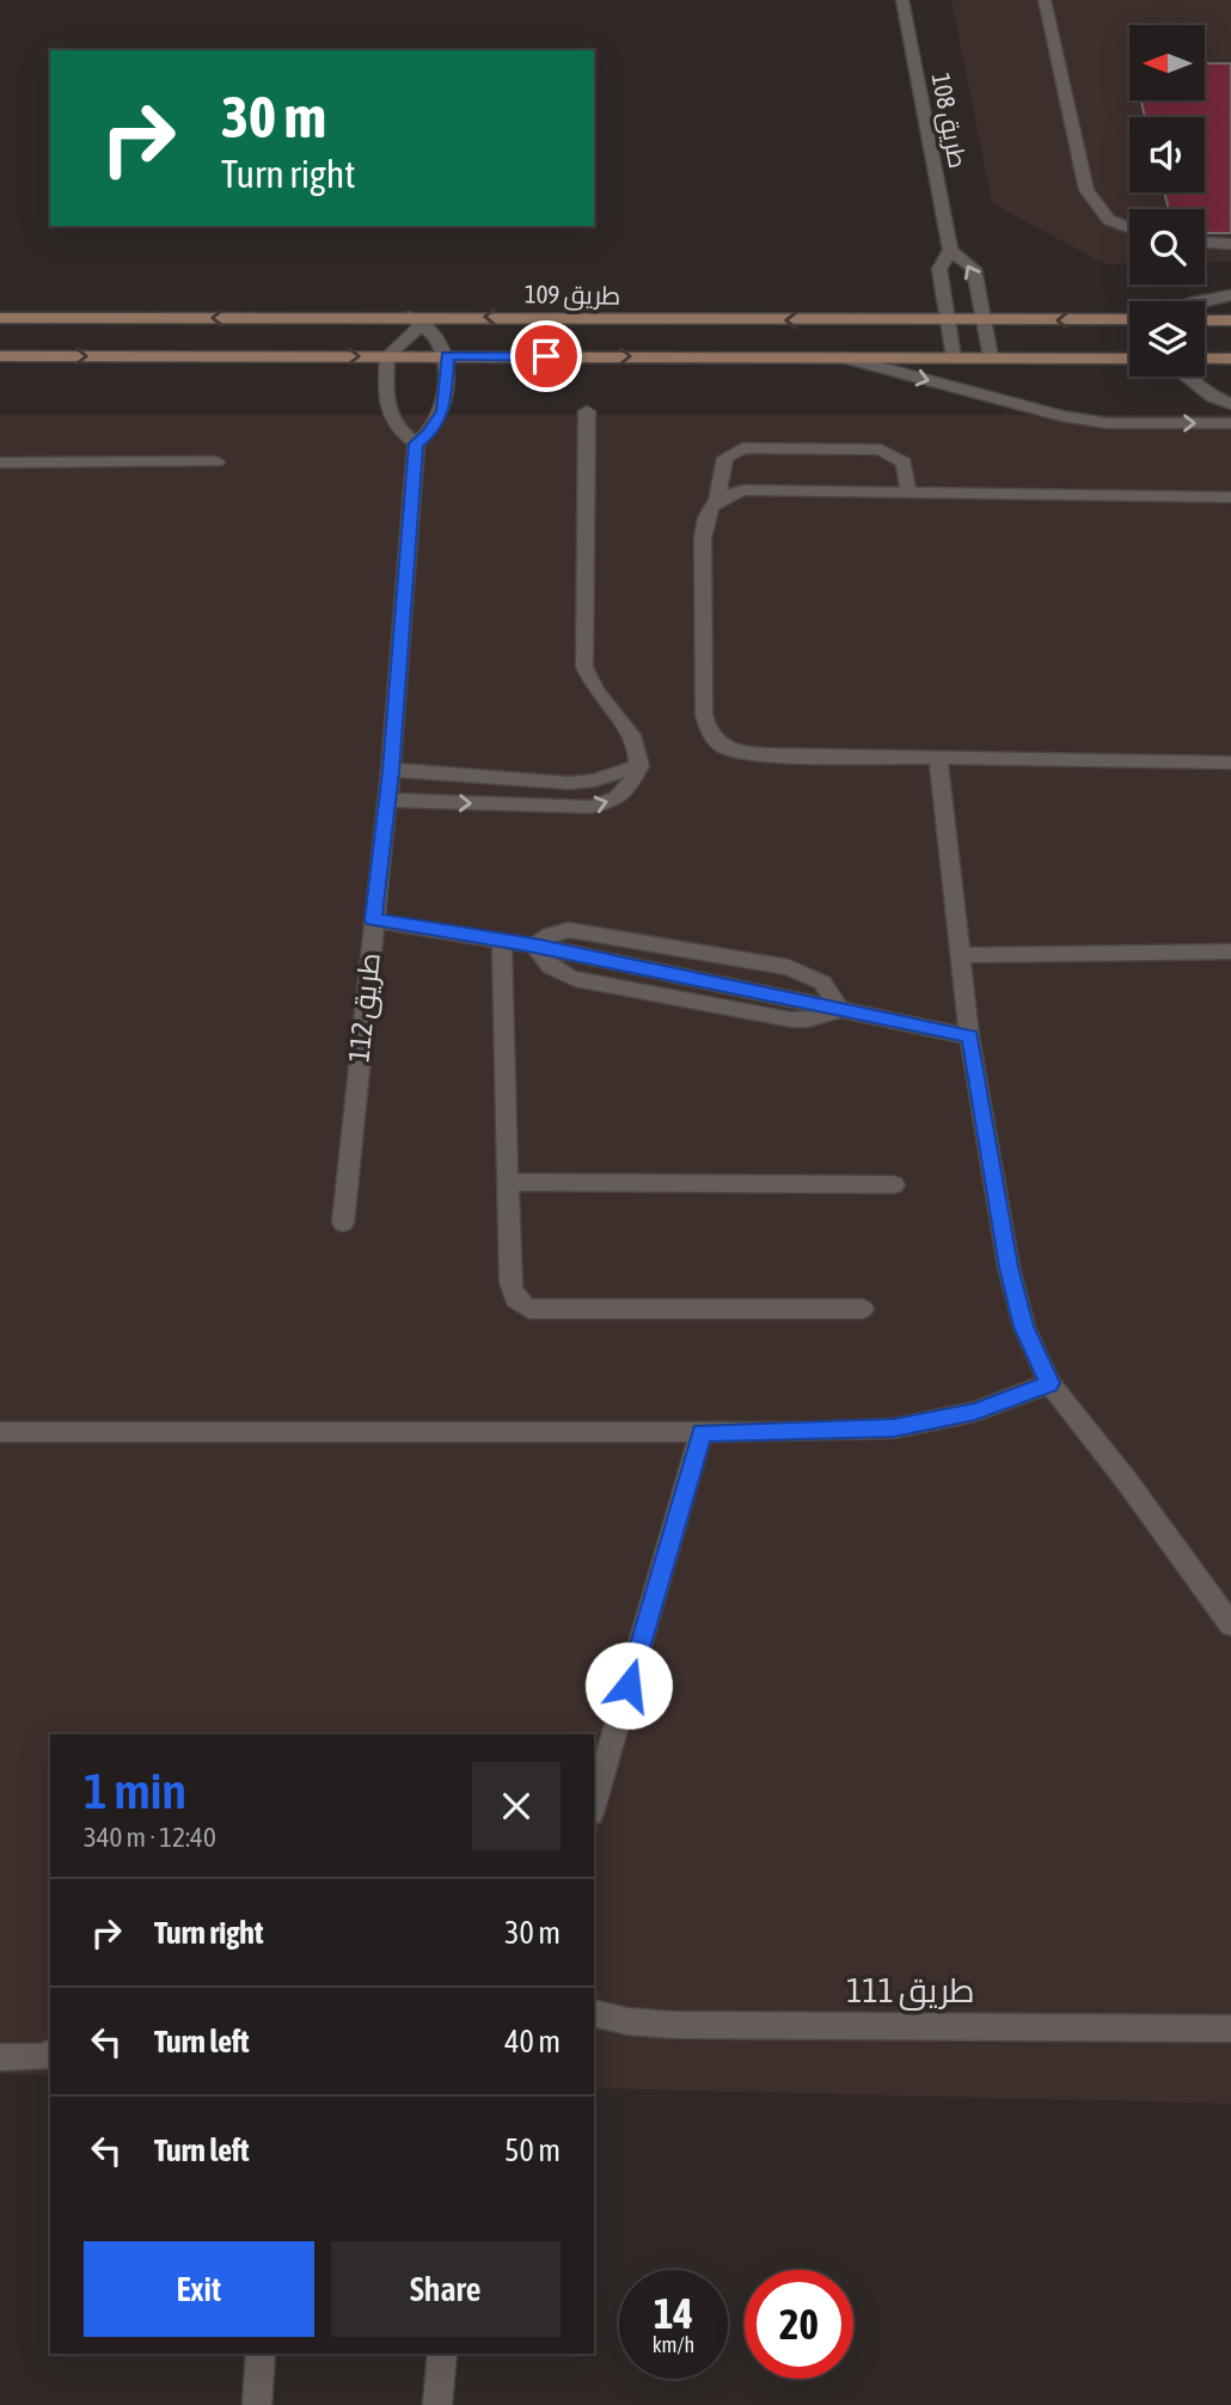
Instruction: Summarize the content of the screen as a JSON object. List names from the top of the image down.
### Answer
{
  "streets": {
    "street": [
      "طريق 108",
      "طريق 109",
      "طريق 112",
      "طريق 111"
    ]
  },
  "crossings": [
    ["طريق 108", "طريق 109"]
  ],
  "north": "left",
  "page": {
    "turn": ["30 m", "Turn right"],
    "heading": ["1 min", "340 m · 12:40"],
    "list": [
      {
        "name": "Turn right",
        "value": "30 m"
      },
      {
        "name": "Turn left",
        "value": "40 m"
      },
      {
        "name": "Turn left",
        "value": "50 m"
      }
    ],
    "buttons": ["Exit", "Share"],
    "speed": "14 km/h",
    "limit": "20"
  }
}
